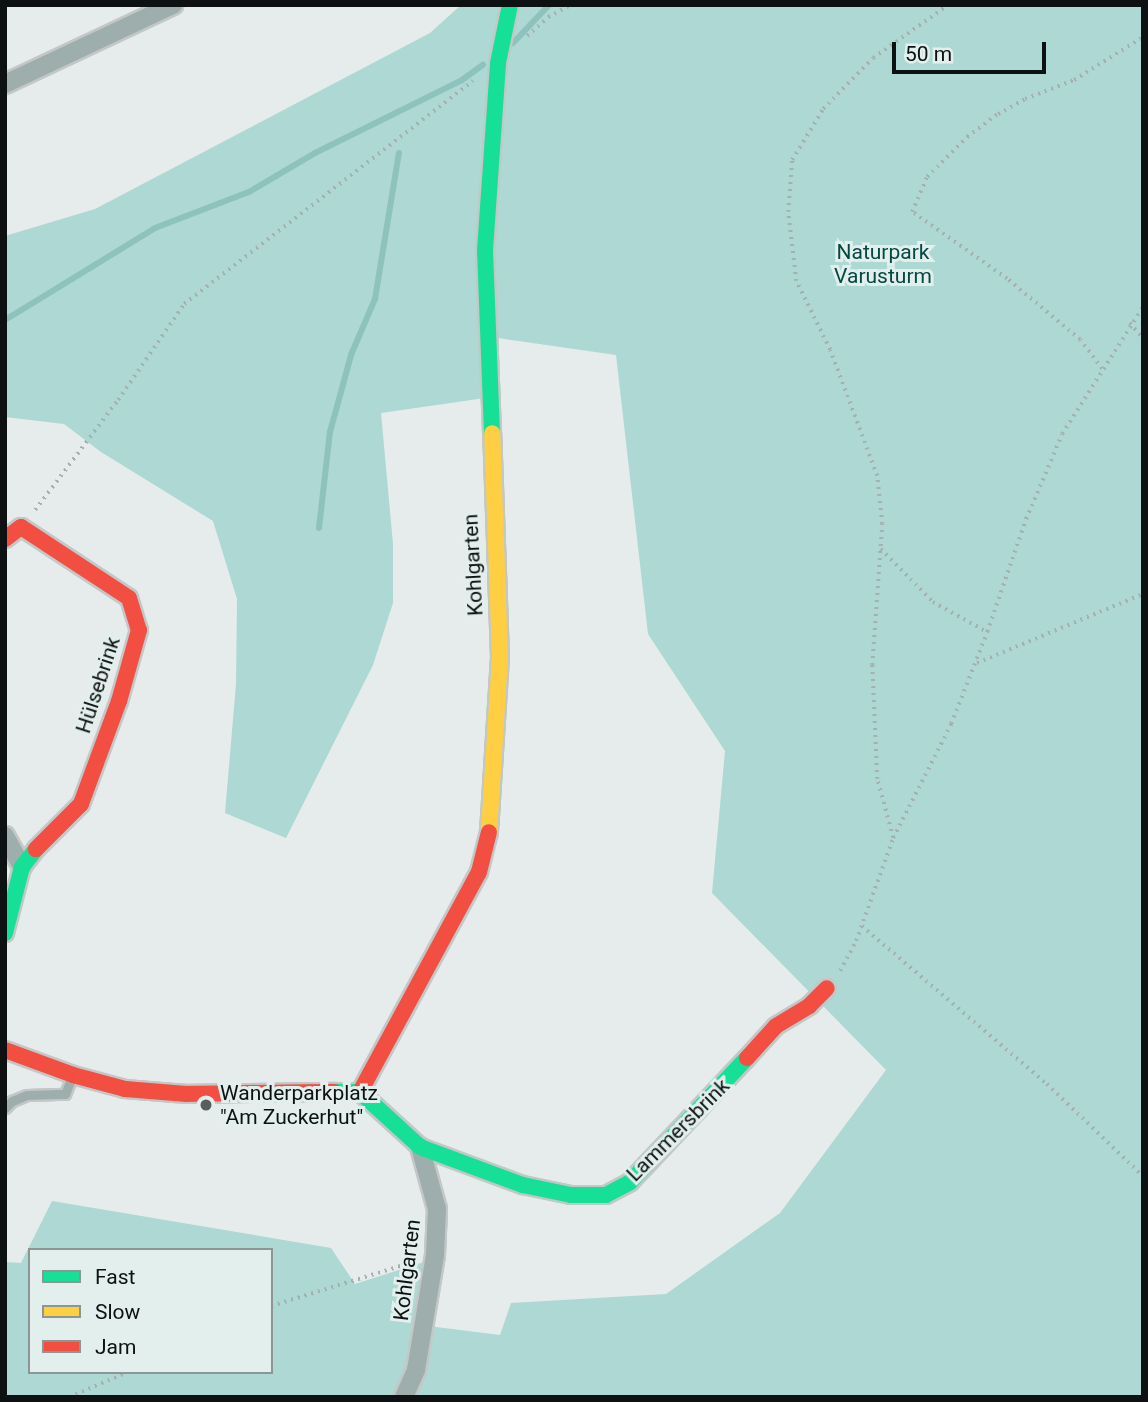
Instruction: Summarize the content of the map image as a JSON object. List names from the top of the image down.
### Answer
{
  "streets": {
    "street": ["Kohlgarten", "Hülsebrink", "Lammersbrink"]
  },
  "crossings": [
    ["Kohlgarten", "Lammersbrink"]
  ],
  "parks": ["Naturpark Varusturm"],
  "places": ["Wanderparkplatz \"Am Zuckerhut\""],
  "legend": ["Fast", "Slow", "Jam"],
  "scale_bar": "50 m"
}
